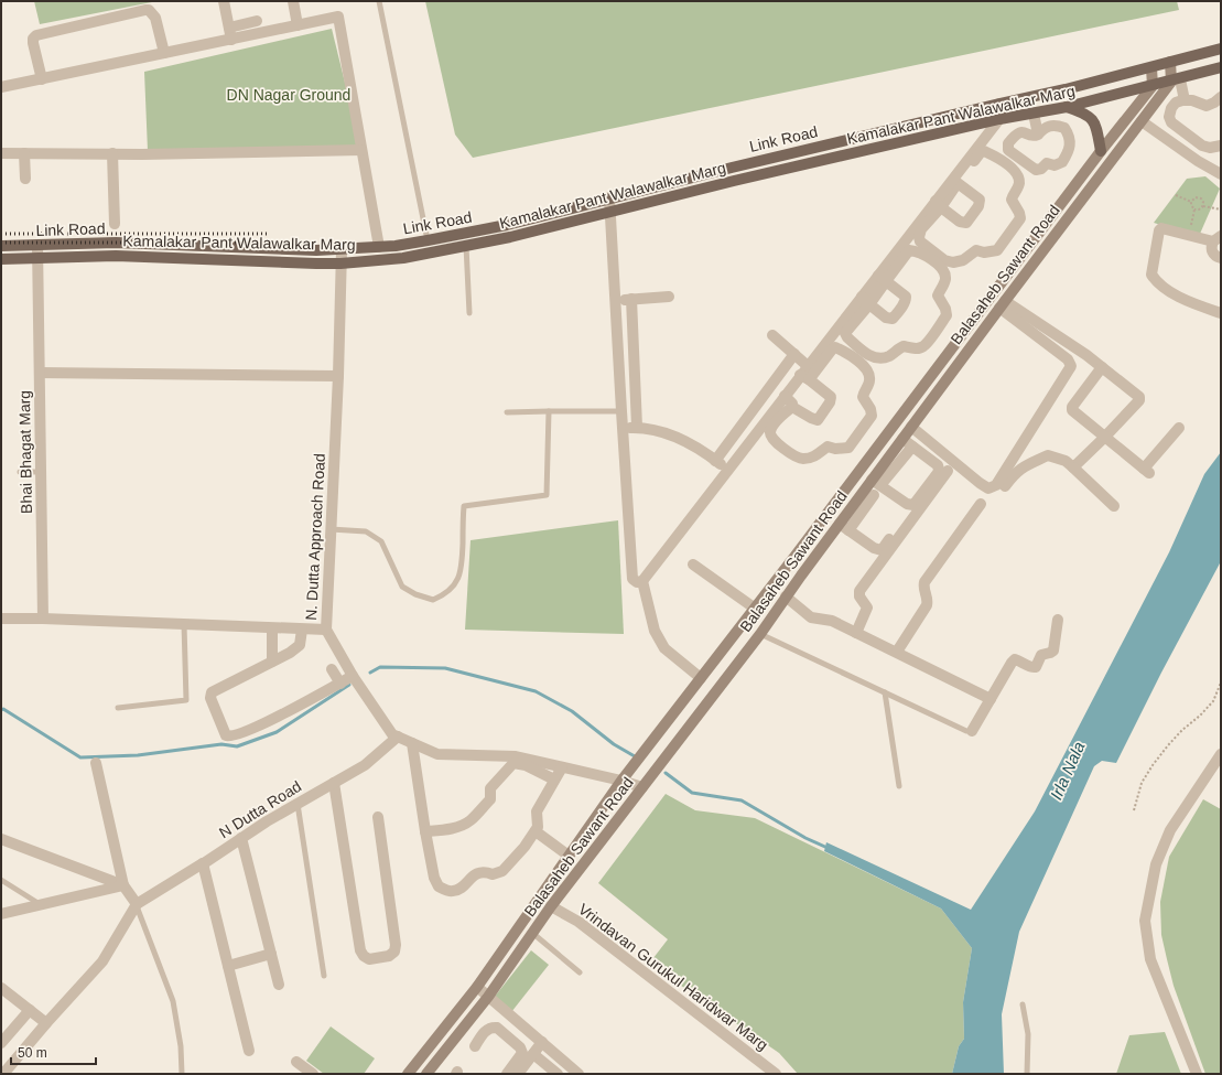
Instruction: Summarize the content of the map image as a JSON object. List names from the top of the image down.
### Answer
{
  "streets": {
    "main road": ["Kamalakar Pant Walawalkar Marg", "Link Road", "Balasaheb Sawant Road"],
    "street": [
      "Bhai Bhagat Marg",
      "N. Dutta Approach Road",
      "N Dutta Road",
      "Vrindavan Gurukul Haridwar Marg"
    ]
  },
  "crossings": [
    ["Kamalakar Pant Walawalkar Marg", "Balasaheb Sawant Road"],
    ["Kamalakar Pant Walawalkar Marg", "Bhai Bhagat Marg"],
    ["Kamalakar Pant Walawalkar Marg", "N. Dutta Approach Road"],
    ["Link Road", "Bhai Bhagat Marg"],
    ["Link Road", "N. Dutta Approach Road"],
    ["Balasaheb Sawant Road", "N. Dutta Approach Road"],
    ["Balasaheb Sawant Road", "Vrindavan Gurukul Haridwar Marg"],
    ["N. Dutta Approach Road", "N Dutta Road"]
  ],
  "water": ["Irla Nala"],
  "parks": ["DN Nagar Ground"],
  "scale_bar": "50 m"
}
